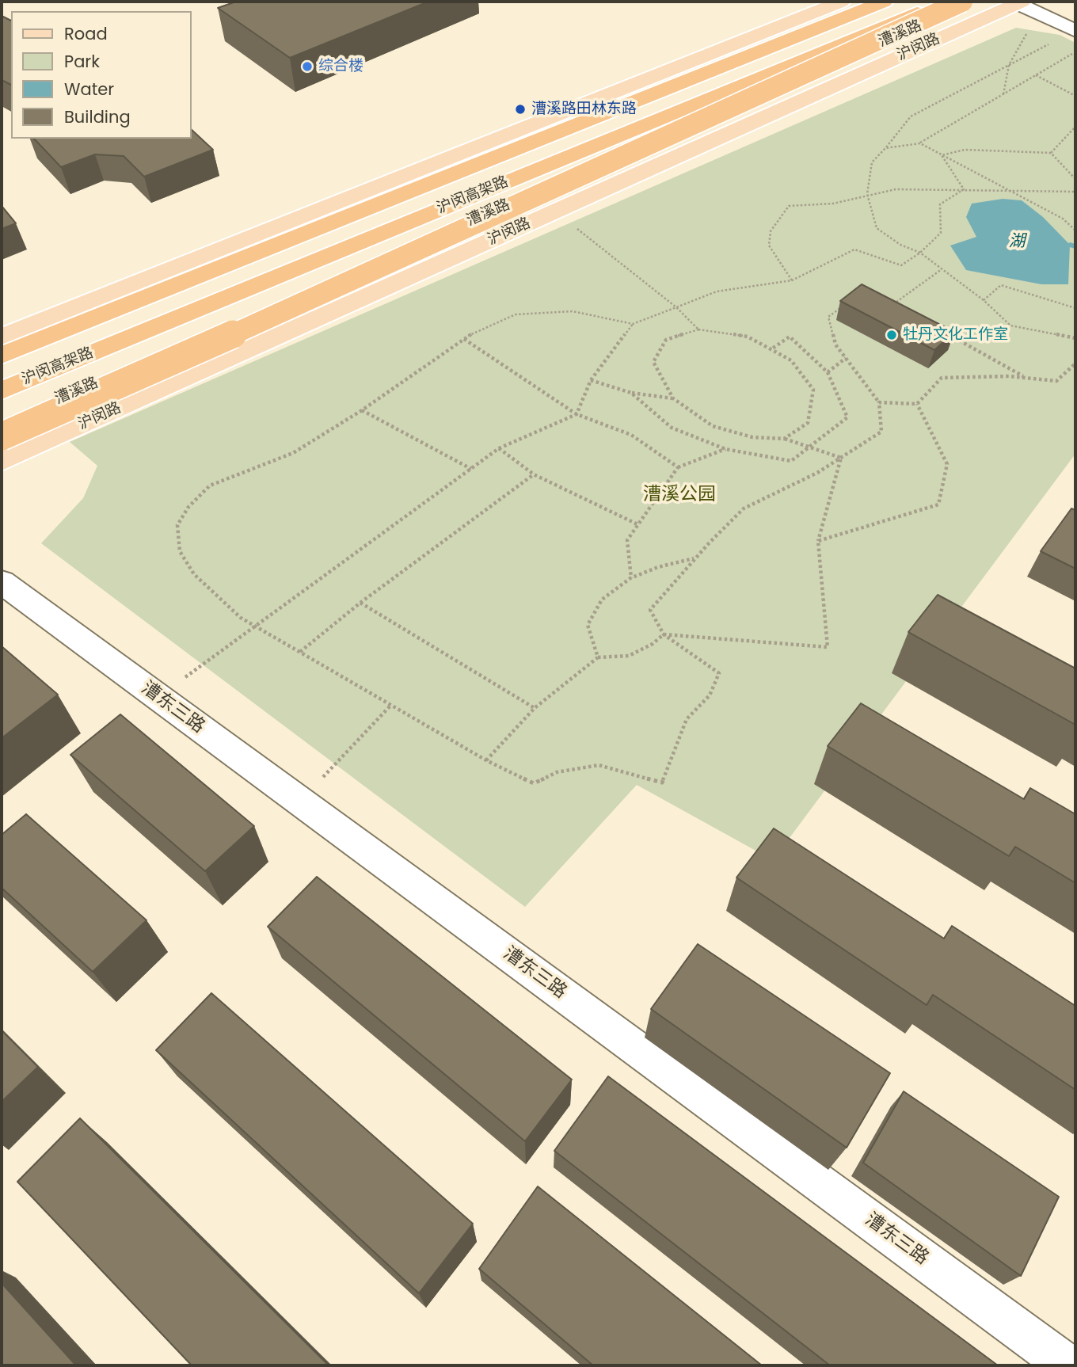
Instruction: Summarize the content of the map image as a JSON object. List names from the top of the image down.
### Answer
{
  "streets": {
    "highway": ["沪闵高架路"],
    "main road": ["漕溪路", "沪闵路"],
    "street": ["漕东三路"]
  },
  "water": ["湖"],
  "parks": ["漕溪公园"],
  "places": ["综合楼", "漕溪路田林东路", "牡丹文化工作室"],
  "legend": [
    "Road",
    "Park",
    "Water",
    "Building"
  ]
}
